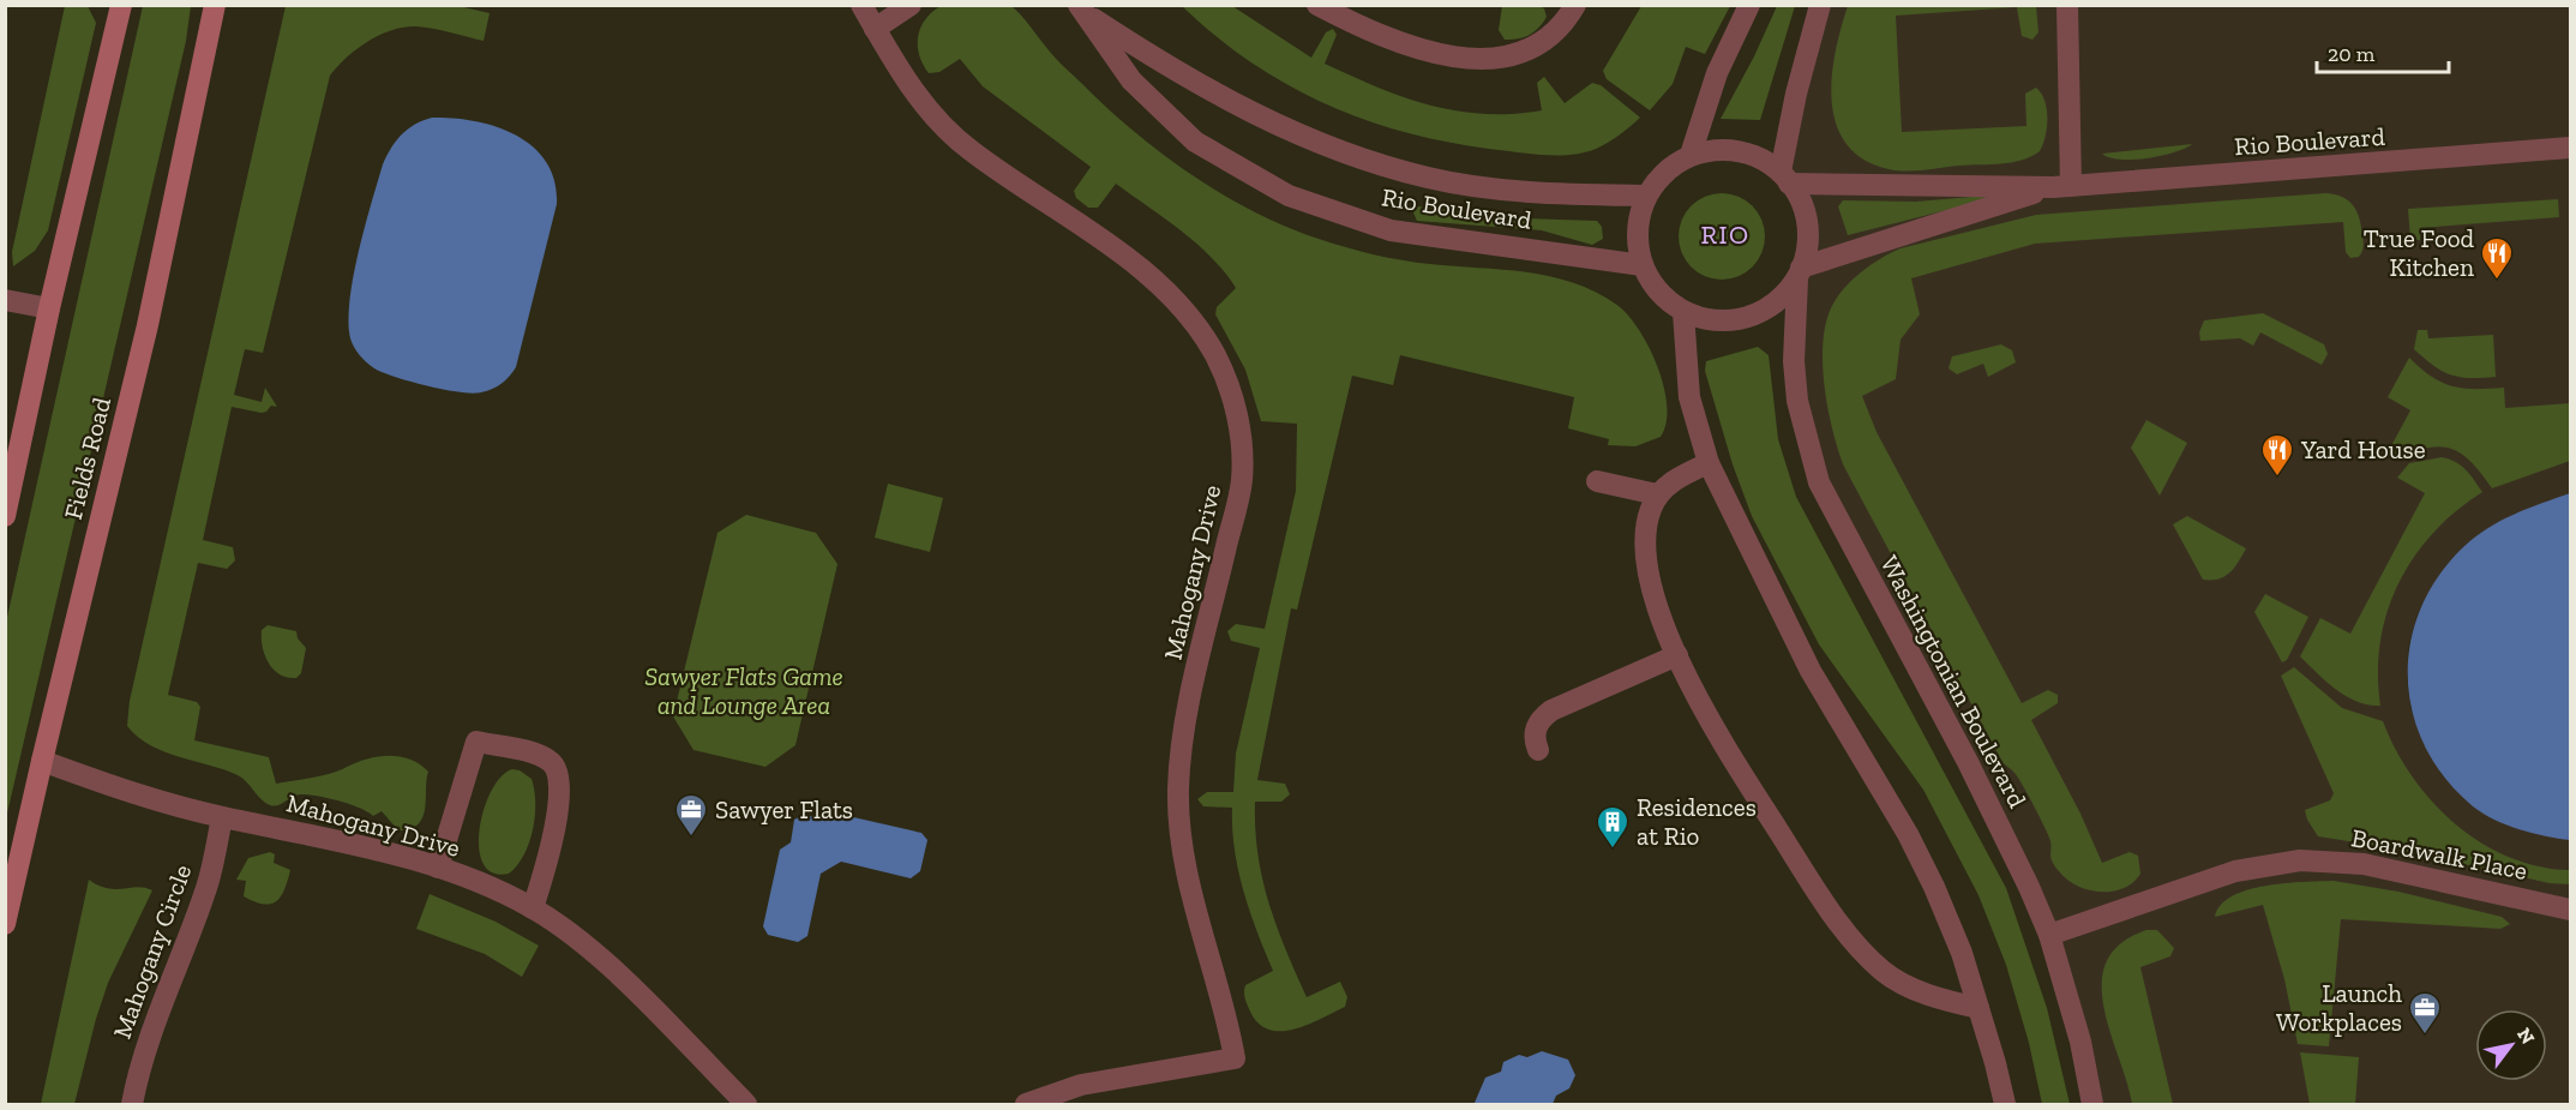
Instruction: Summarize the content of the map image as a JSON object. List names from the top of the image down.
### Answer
{
  "streets": {
    "main road": ["Fields Road"],
    "street": [
      "Rio Boulevard",
      "Mahogany Drive",
      "Washingtonian Boulevard",
      "Boardwalk Place",
      "Mahogany Circle"
    ]
  },
  "crossings": [
    ["Rio Boulevard", "Washingtonian Boulevard"],
    ["Fields Road", "Mahogany Drive"],
    ["Mahogany Drive", "Mahogany Circle"],
    ["Washingtonian Boulevard", "Boardwalk Place"]
  ],
  "districts": ["RIO"],
  "parks": ["Sawyer Flats Game and Lounge Area"],
  "places": {
    "restaurant": ["True Food Kitchen", "Yard House"],
    "office": ["Sawyer Flats", "Launch Workplaces"],
    "building": ["Residences at Rio"]
  },
  "scale_bar": "20 m",
  "north": "top right"
}
